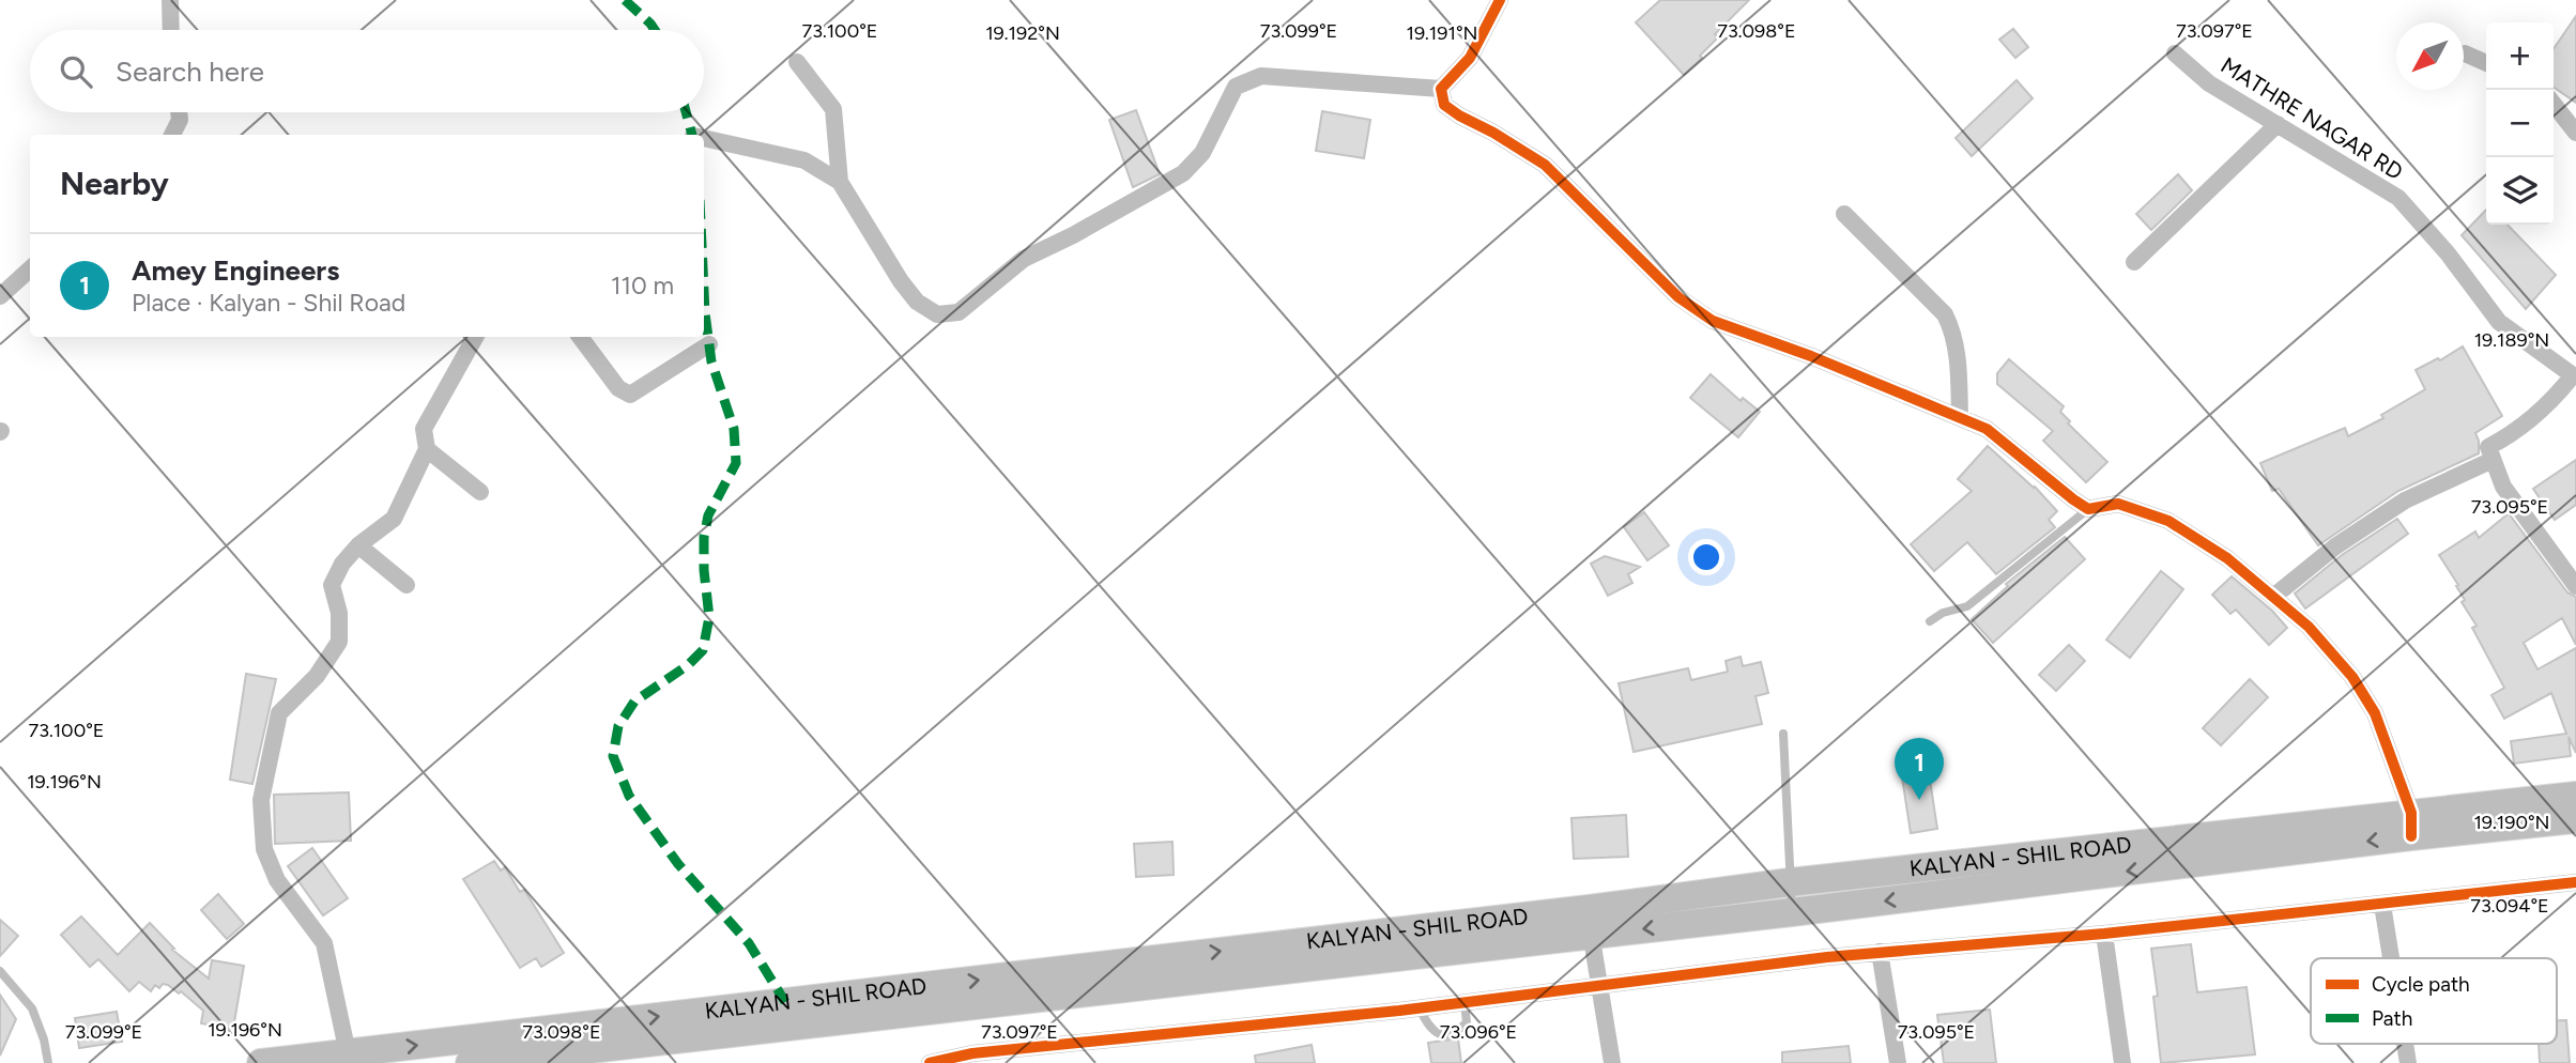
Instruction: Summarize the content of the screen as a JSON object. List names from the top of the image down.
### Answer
{
  "streets": {
    "main road": ["KALYAN - SHIL ROAD"],
    "street": ["MATHRE NAGAR RD"]
  },
  "legend": ["Cycle path", "Path"],
  "north": "bottom left",
  "page": {
    "map_buttons": ["+", "−"],
    "search": "Search here",
    "heading": "Nearby",
    "list": [
      {
        "mark": "1",
        "name": "Amey Engineers",
        "note": "Place · Kalyan - Shil Road",
        "value": "110 m"
      }
    ],
    "pins": "1"
  },
  "coordinates": [
    "73.100°E",
    "73.099°E",
    "73.098°E",
    "73.097°E",
    "19.192°N",
    "19.191°N",
    "19.189°N",
    "73.095°E",
    "19.196°N",
    "19.190°N",
    "73.094°E",
    "73.096°E"
  ]
}
